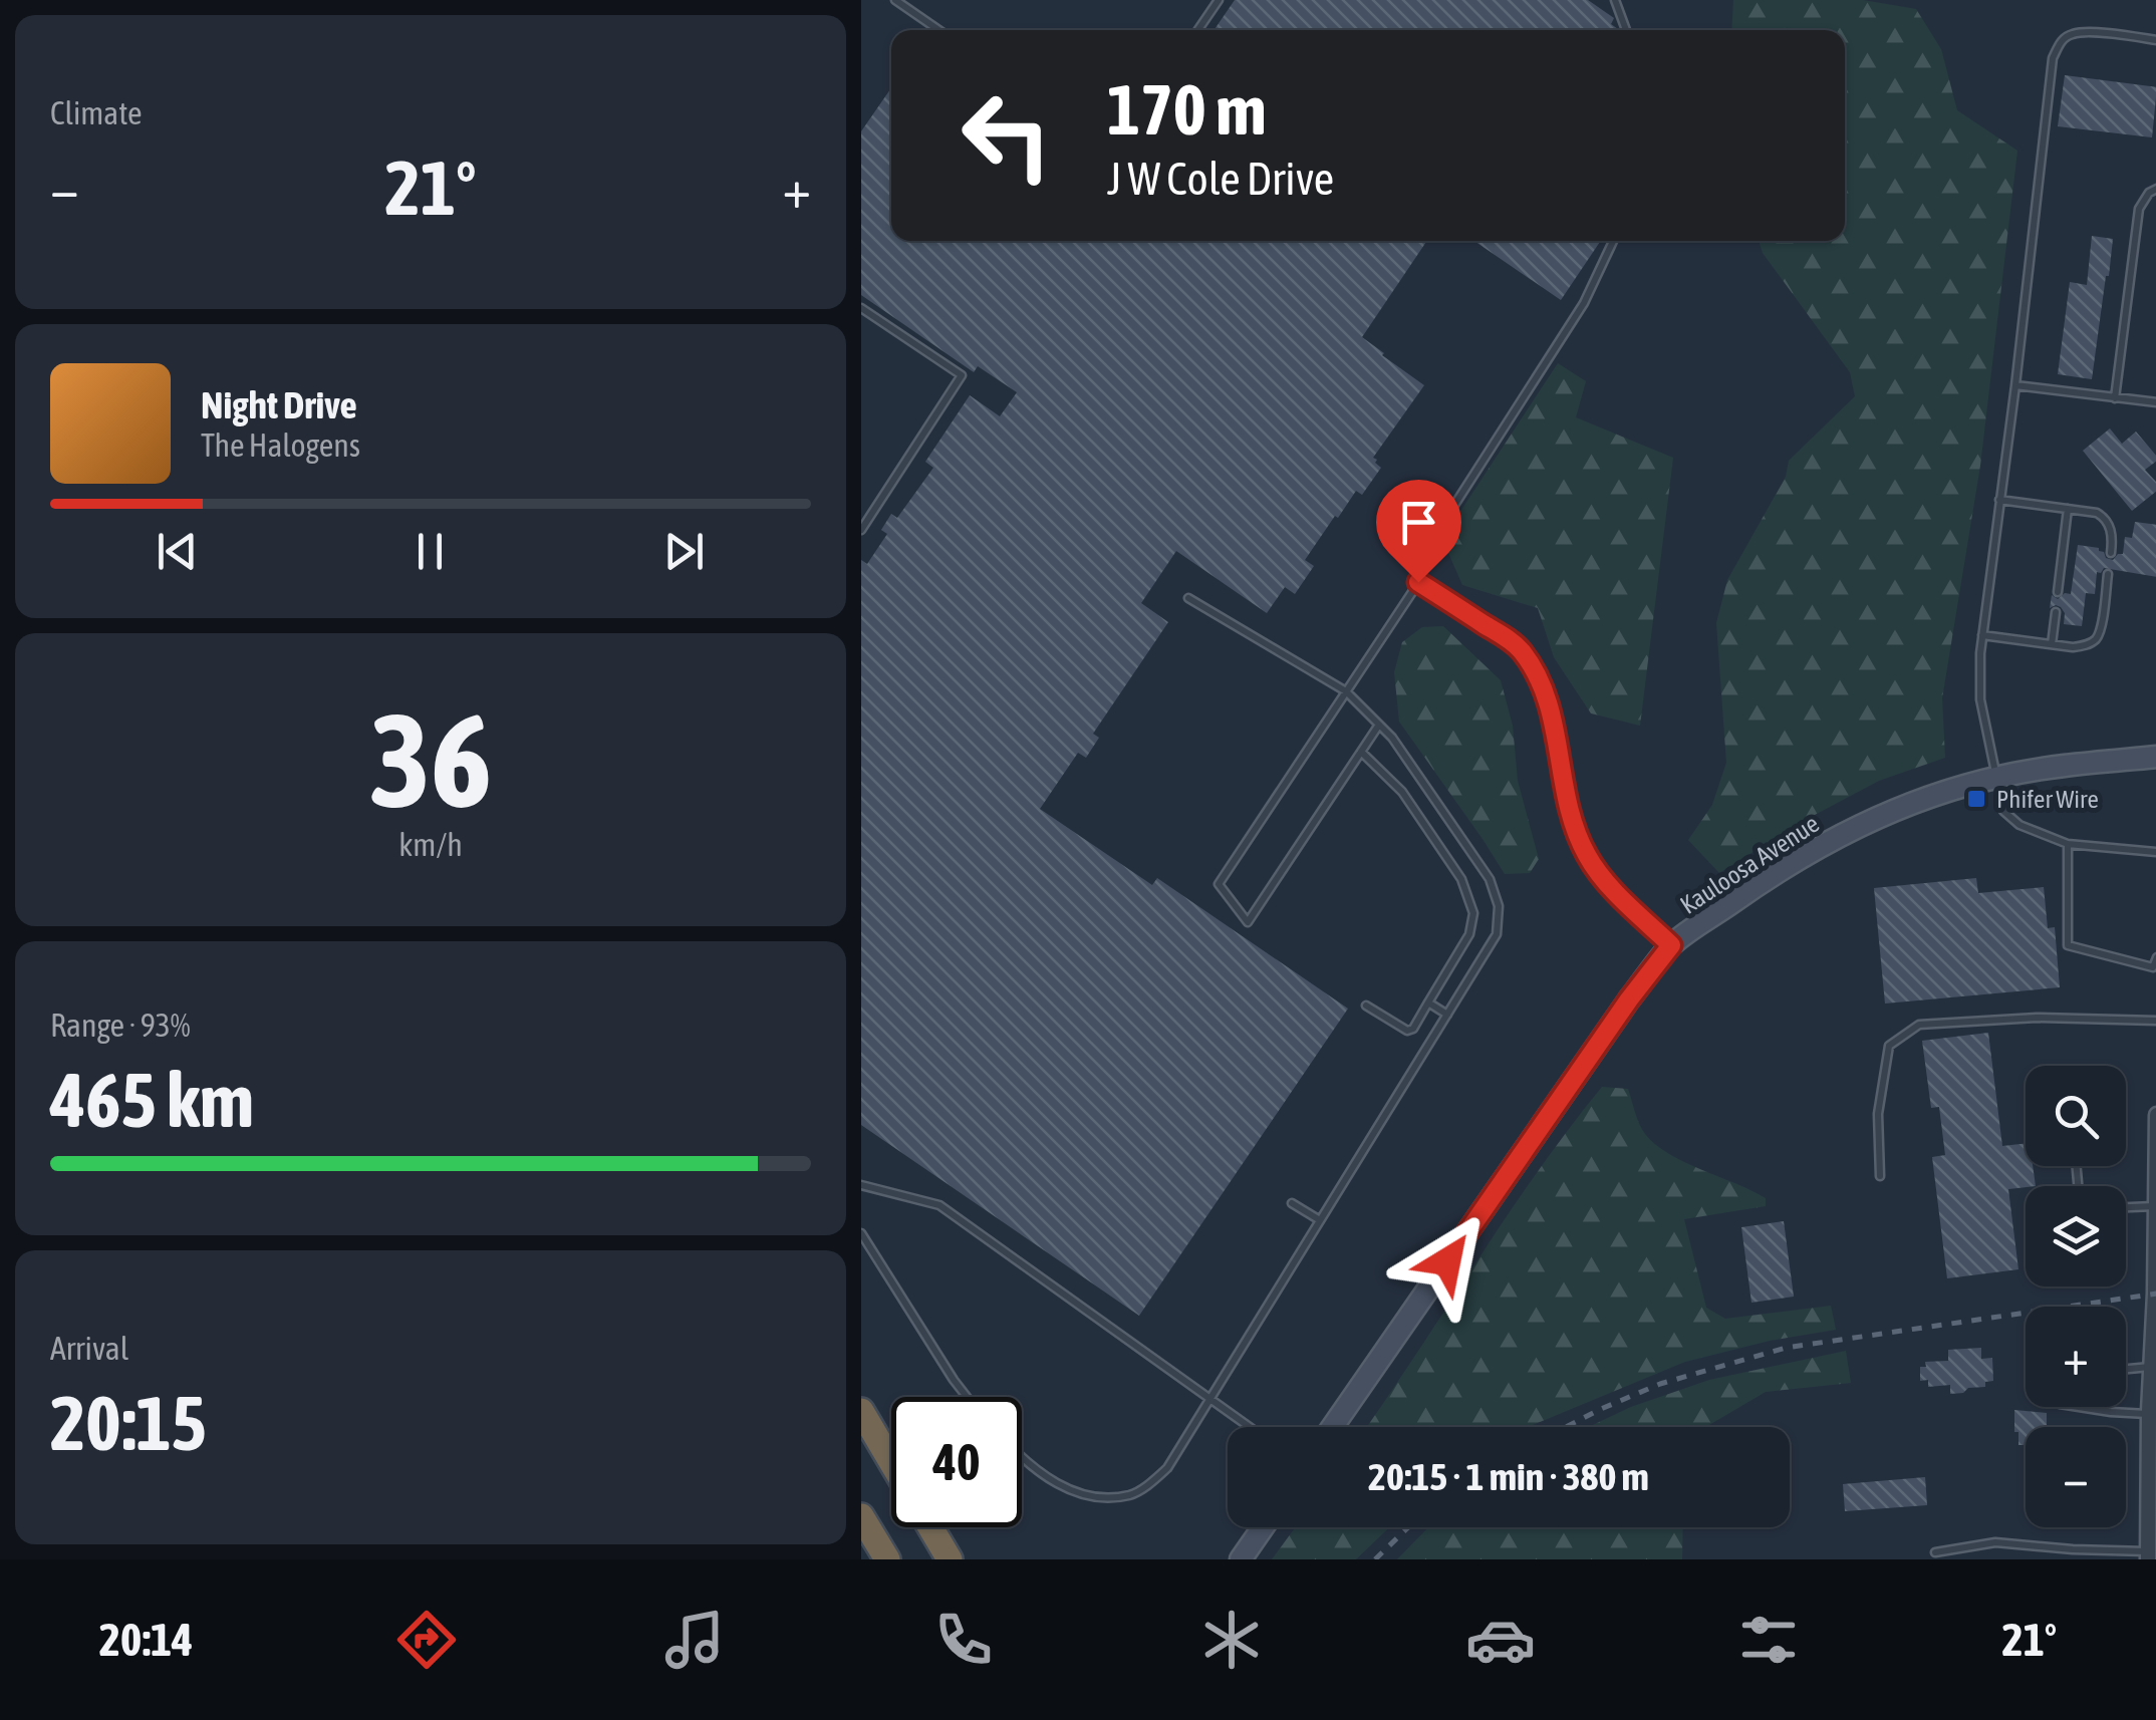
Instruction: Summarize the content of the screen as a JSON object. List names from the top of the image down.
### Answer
{
  "streets": {
    "street": ["Kauloosa Avenue"]
  },
  "places": {
    "transit": ["Phifer Wire"]
  },
  "page": {
    "tile": [
      "Climate",
      ["36", "km/h"],
      ["Range · 93%", "465 km"],
      ["Arrival", "20:15"]
    ],
    "turn": ["170 m", "J W Cole Drive"],
    "heat": ["−", "21°", "+"],
    "song": ["Night Drive", "The Halogens"],
    "map_buttons": ["+", "−"],
    "limit": "40",
    "trip": "20:15 · 1 min · 380 m",
    "tabs": ["20:14", "21°"]
  }
}
